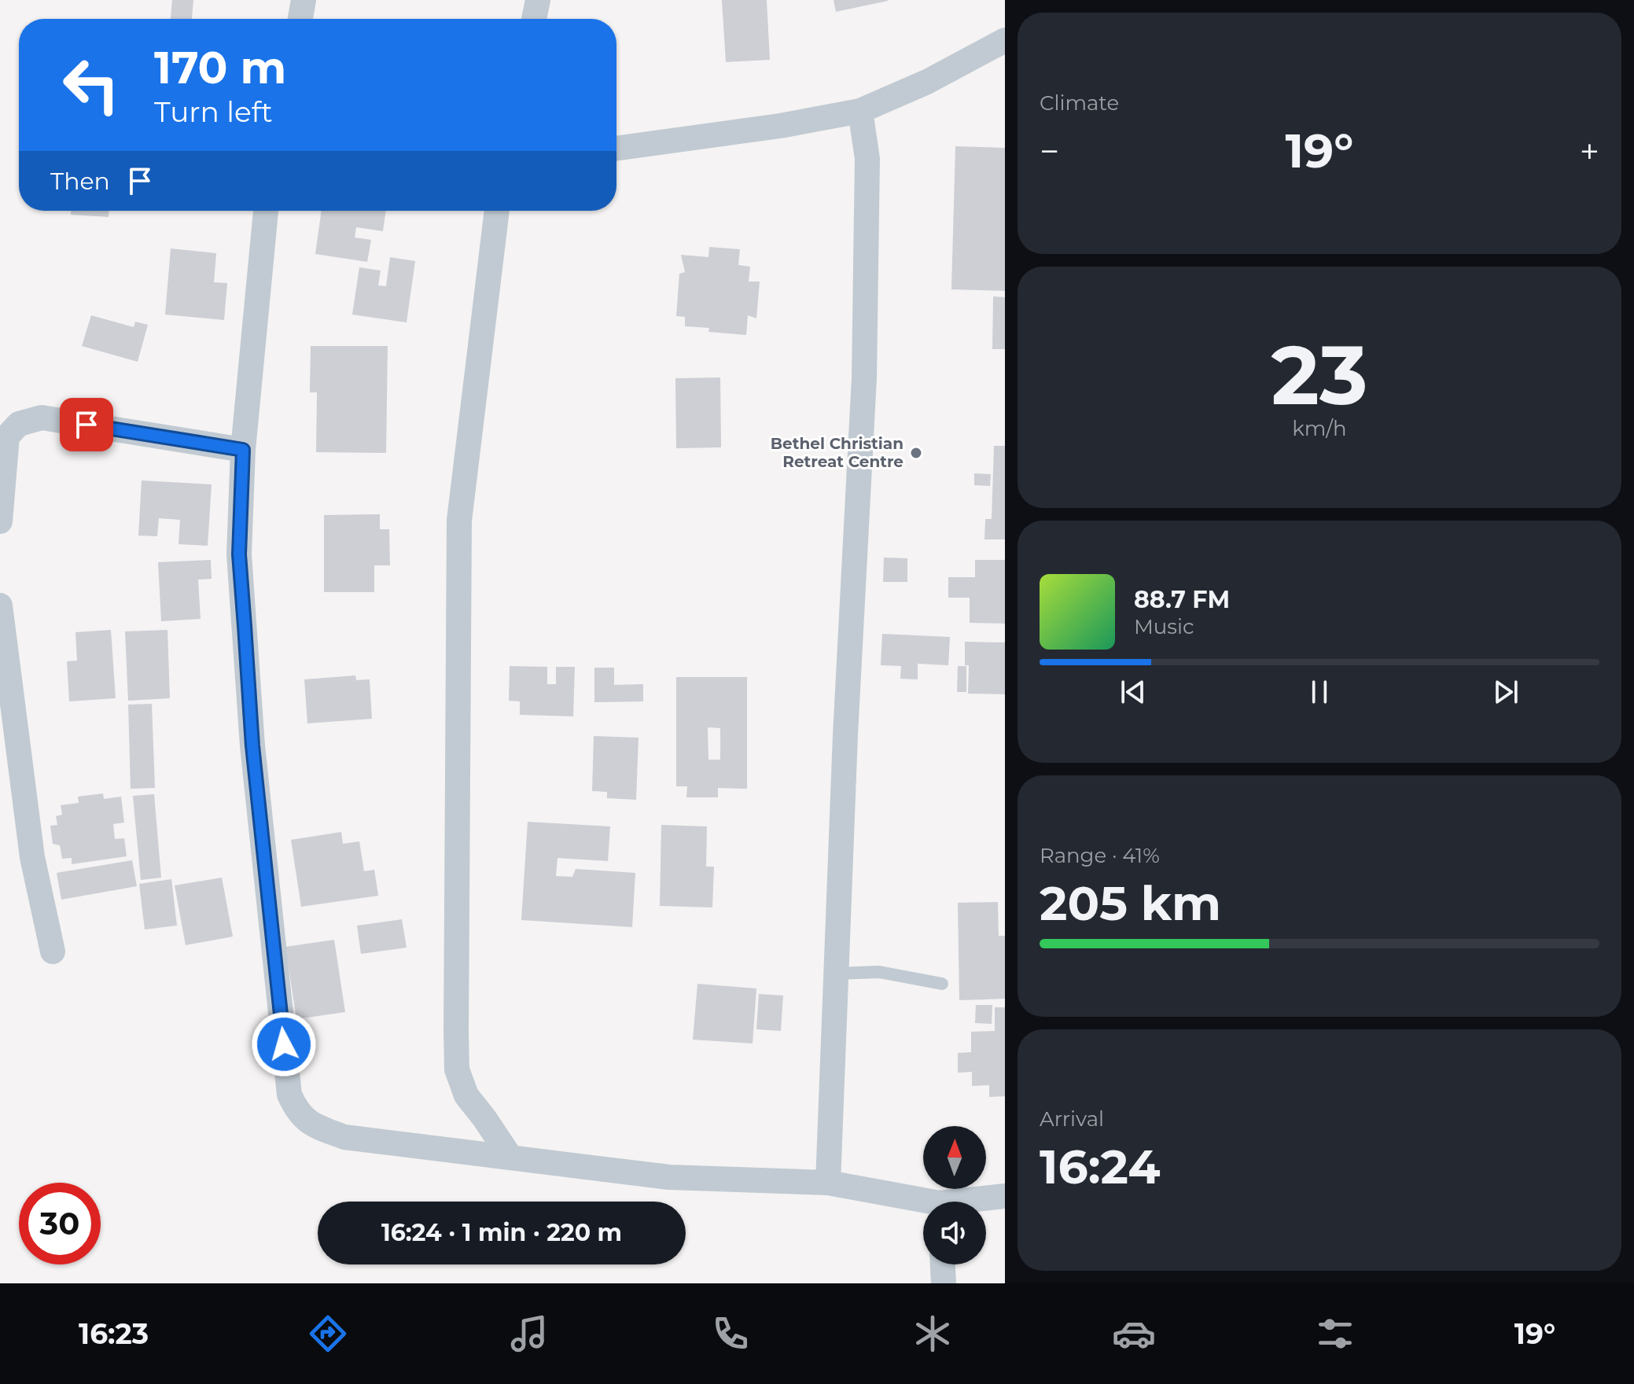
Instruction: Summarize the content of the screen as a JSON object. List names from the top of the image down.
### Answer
{
  "places": ["Bethel Christian Retreat Centre"],
  "north": "top",
  "page": {
    "tile": [
      "Climate",
      ["23", "km/h"],
      ["Range · 41%", "205 km"],
      ["Arrival", "16:24"]
    ],
    "turn": ["170 m", "Turn left"],
    "heat": ["−", "19°", "+"],
    "then": "Then",
    "song": ["88.7 FM", "Music"],
    "limit": "30",
    "trip": "16:24 · 1 min · 220 m",
    "tabs": ["16:23", "19°"]
  }
}
